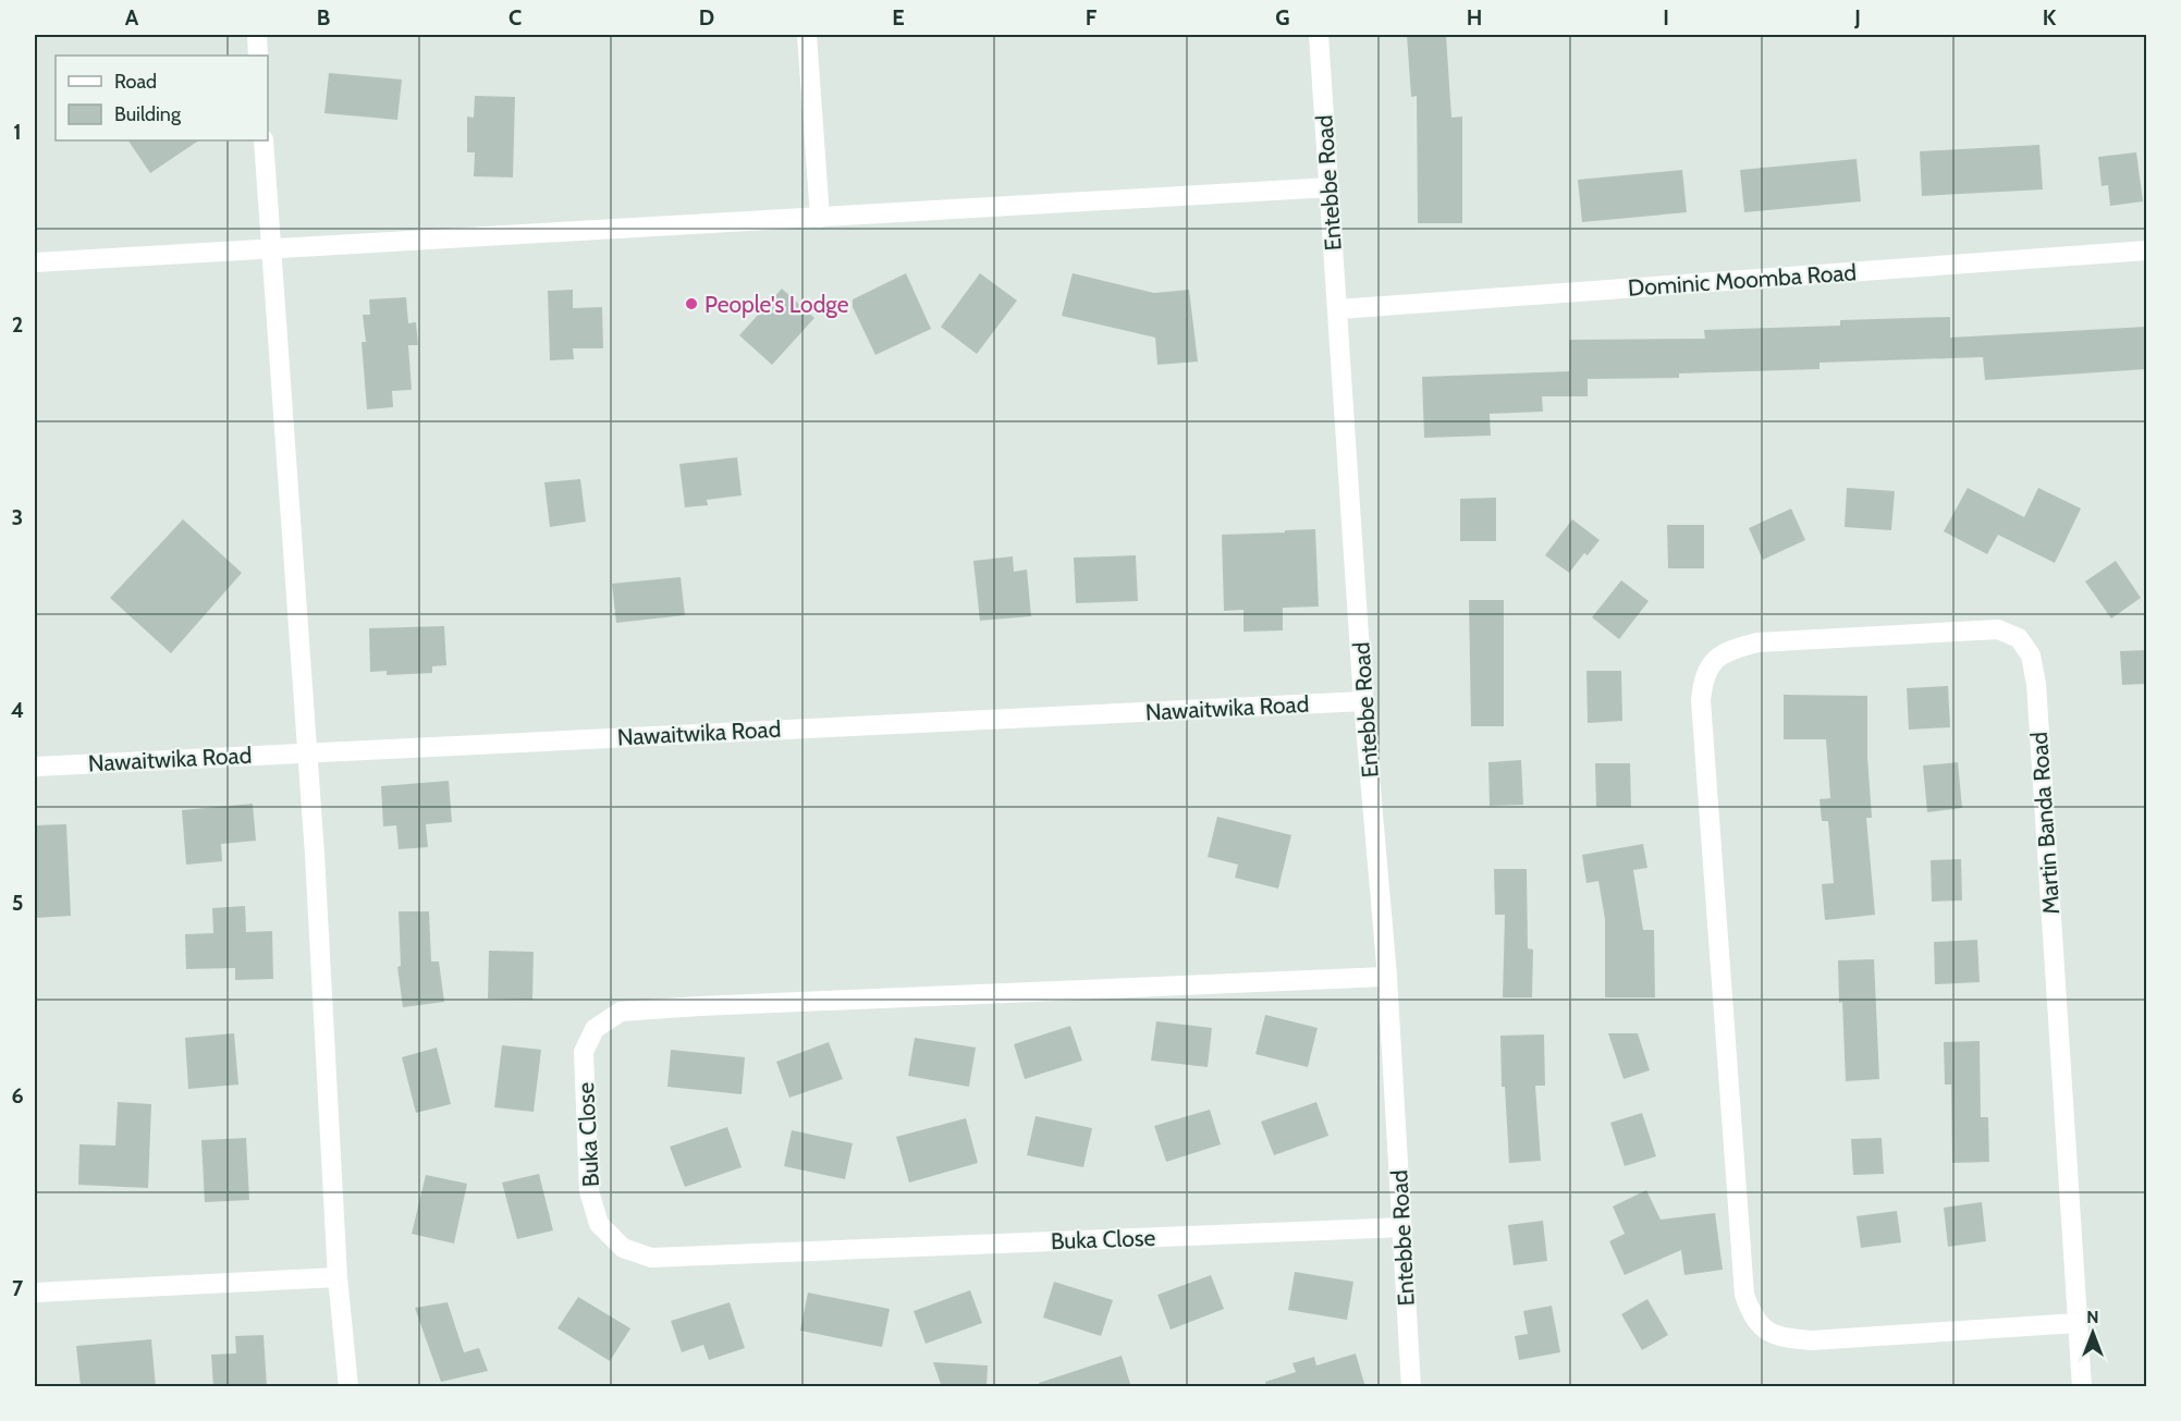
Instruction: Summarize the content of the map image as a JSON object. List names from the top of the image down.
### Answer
{
  "streets": {
    "street": [
      "Entebbe Road",
      "Dominic Moomba Road",
      "Nawaitwika Road",
      "Martin Banda Road",
      "Buka Close"
    ]
  },
  "crossings": [
    ["Entebbe Road", "Dominic Moomba Road"],
    ["Entebbe Road", "Nawaitwika Road"],
    ["Entebbe Road", "Buka Close"]
  ],
  "places": ["People's Lodge"],
  "legend": ["Road", "Building"],
  "north": "top",
  "grid": {
    "columns": [
      "A",
      "B",
      "C",
      "D",
      "E",
      "F",
      "G",
      "H",
      "I",
      "J",
      "K"
    ],
    "rows": [
      "1",
      "2",
      "3",
      "4",
      "5",
      "6",
      "7"
    ]
  }
}
